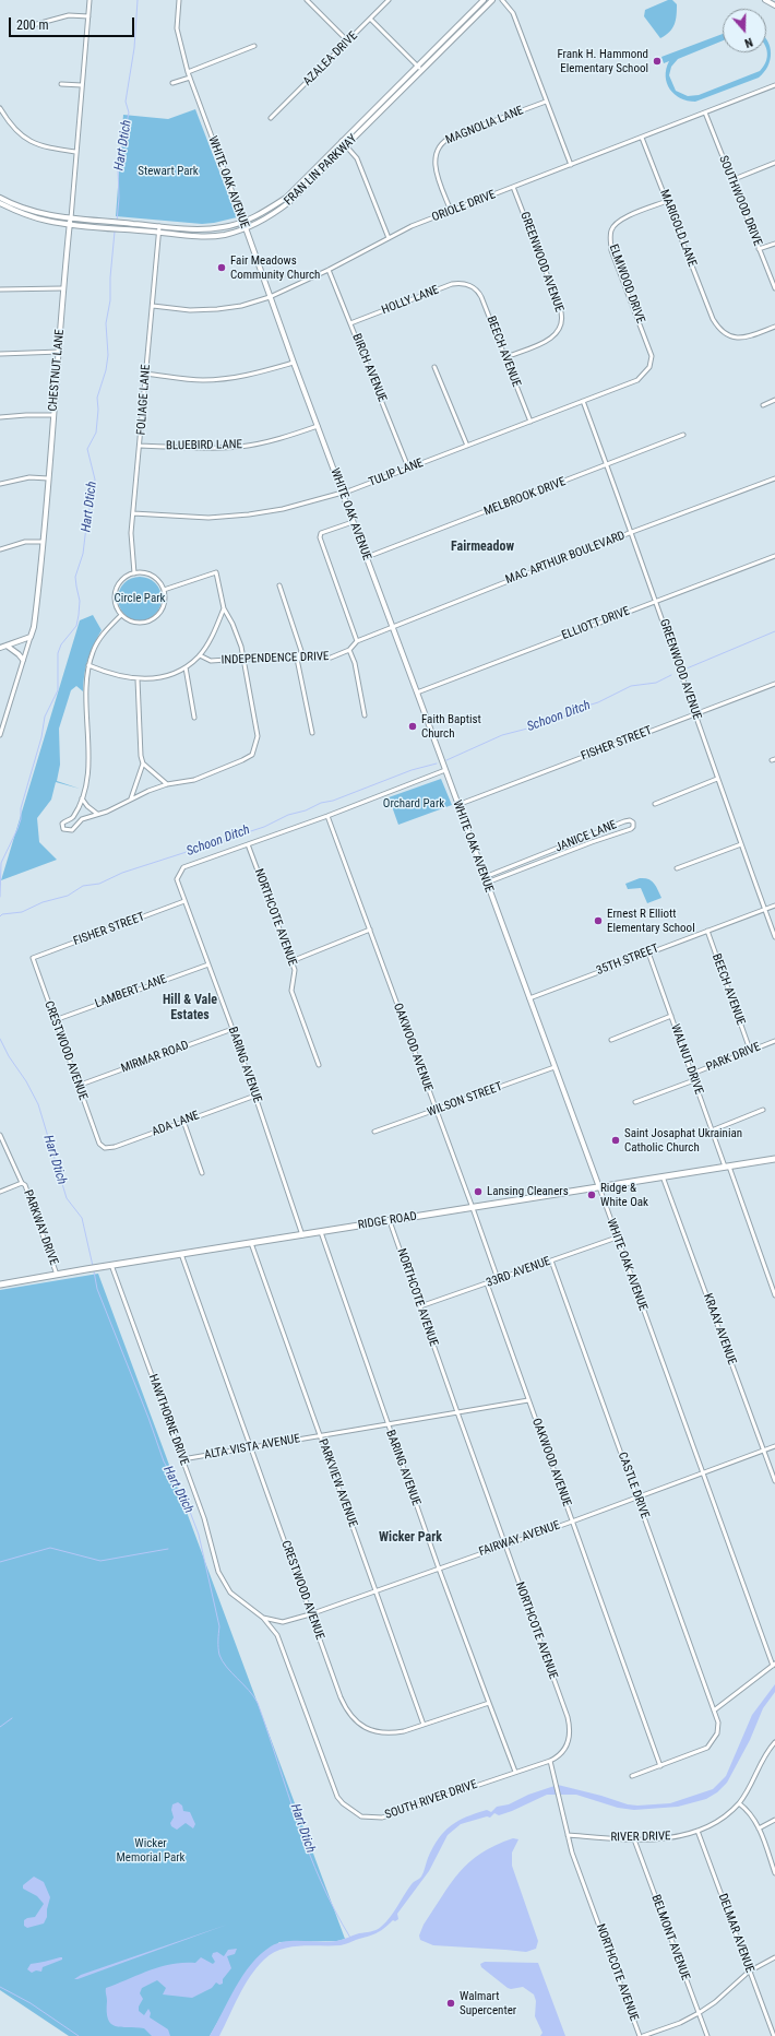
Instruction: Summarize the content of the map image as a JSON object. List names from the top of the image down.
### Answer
{
  "streets": {
    "main road": ["RIDGE ROAD"],
    "street": [
      "AZALEA DRIVE",
      "MAGNOLIA LANE",
      "FRAN LIN PARKWAY",
      "WHITE OAK AVENUE",
      "SOUTHWOOD DRIVE",
      "ORIOLE DRIVE",
      "MARIGOLD LANE",
      "GREENWOOD AVENUE",
      "ELMWOOD DRIVE",
      "HOLLY LANE",
      "BEECH AVENUE",
      "BIRCH AVENUE",
      "CHESTNUT LANE",
      "FOLIAGE LANE",
      "BLUEBIRD LANE",
      "TULIP LANE",
      "MELBROOK DRIVE",
      "MAC ARTHUR BOULEVARD",
      "ELLIOTT DRIVE",
      "INDEPENDENCE DRIVE",
      "FISHER STREET",
      "JANICE LANE",
      "NORTHCOTE AVENUE",
      "35TH STREET",
      "LAMBERT LANE",
      "OAKWOOD AVENUE",
      "CRESTWOOD AVENUE",
      "MIRMAR ROAD",
      "PARK DRIVE",
      "WALNUT DRIVE",
      "BARING AVENUE",
      "WILSON STREET",
      "ADA LANE",
      "PARKWAY DRIVE",
      "33RD AVENUE",
      "KRAAY AVENUE",
      "HAWTHORNE DRIVE",
      "ALTA VISTA AVENUE",
      "PARKVIEW AVENUE",
      "CASTLE DRIVE",
      "FAIRWAY AVENUE",
      "SOUTH RIVER DRIVE",
      "RIVER DRIVE",
      "DELMAR AVENUE",
      "BELMONT AVENUE"
    ]
  },
  "crossings": [
    ["MAGNOLIA LANE", "ORIOLE DRIVE"],
    ["FRAN LIN PARKWAY", "WHITE OAK AVENUE"],
    ["FRAN LIN PARKWAY", "CHESTNUT LANE"],
    ["FRAN LIN PARKWAY", "FOLIAGE LANE"],
    ["WHITE OAK AVENUE", "ORIOLE DRIVE"],
    ["WHITE OAK AVENUE", "BLUEBIRD LANE"],
    ["WHITE OAK AVENUE", "TULIP LANE"],
    ["WHITE OAK AVENUE", "MELBROOK DRIVE"],
    ["WHITE OAK AVENUE", "MAC ARTHUR BOULEVARD"],
    ["WHITE OAK AVENUE", "ELLIOTT DRIVE"],
    ["WHITE OAK AVENUE", "FISHER STREET"],
    ["WHITE OAK AVENUE", "JANICE LANE"],
    ["WHITE OAK AVENUE", "35TH STREET"],
    ["WHITE OAK AVENUE", "WILSON STREET"],
    ["WHITE OAK AVENUE", "RIDGE ROAD"],
    ["WHITE OAK AVENUE", "33RD AVENUE"],
    ["WHITE OAK AVENUE", "FAIRWAY AVENUE"],
    ["SOUTHWOOD DRIVE", "ORIOLE DRIVE"],
    ["ORIOLE DRIVE", "MARIGOLD LANE"],
    ["ORIOLE DRIVE", "GREENWOOD AVENUE"],
    ["ORIOLE DRIVE", "BIRCH AVENUE"],
    ["ORIOLE DRIVE", "FOLIAGE LANE"],
    ["MARIGOLD LANE", "ELMWOOD DRIVE"],
    ["GREENWOOD AVENUE", "BEECH AVENUE"],
    ["GREENWOOD AVENUE", "TULIP LANE"],
    ["GREENWOOD AVENUE", "MELBROOK DRIVE"],
    ["GREENWOOD AVENUE", "MAC ARTHUR BOULEVARD"],
    ["GREENWOOD AVENUE", "ELLIOTT DRIVE"],
    ["GREENWOOD AVENUE", "FISHER STREET"],
    ["GREENWOOD AVENUE", "35TH STREET"],
    ["ELMWOOD DRIVE", "TULIP LANE"],
    ["HOLLY LANE", "BEECH AVENUE"],
    ["HOLLY LANE", "BIRCH AVENUE"],
    ["BEECH AVENUE", "TULIP LANE"],
    ["BEECH AVENUE", "35TH STREET"],
    ["BEECH AVENUE", "PARK DRIVE"],
    ["BIRCH AVENUE", "TULIP LANE"],
    ["FOLIAGE LANE", "BLUEBIRD LANE"],
    ["FOLIAGE LANE", "TULIP LANE"],
    ["FISHER STREET", "CRESTWOOD AVENUE"],
    ["FISHER STREET", "BARING AVENUE"],
    ["NORTHCOTE AVENUE", "BARING AVENUE"],
    ["NORTHCOTE AVENUE", "RIDGE ROAD"],
    ["NORTHCOTE AVENUE", "33RD AVENUE"],
    ["NORTHCOTE AVENUE", "ALTA VISTA AVENUE"],
    ["NORTHCOTE AVENUE", "FAIRWAY AVENUE"],
    ["NORTHCOTE AVENUE", "SOUTH RIVER DRIVE"],
    ["NORTHCOTE AVENUE", "RIVER DRIVE"],
    ["35TH STREET", "WALNUT DRIVE"],
    ["LAMBERT LANE", "CRESTWOOD AVENUE"],
    ["LAMBERT LANE", "BARING AVENUE"],
    ["OAKWOOD AVENUE", "WILSON STREET"],
    ["OAKWOOD AVENUE", "RIDGE ROAD"],
    ["OAKWOOD AVENUE", "33RD AVENUE"],
    ["OAKWOOD AVENUE", "ALTA VISTA AVENUE"],
    ["OAKWOOD AVENUE", "FAIRWAY AVENUE"],
    ["CRESTWOOD AVENUE", "MIRMAR ROAD"],
    ["CRESTWOOD AVENUE", "BARING AVENUE"],
    ["CRESTWOOD AVENUE", "ADA LANE"],
    ["CRESTWOOD AVENUE", "RIDGE ROAD"],
    ["CRESTWOOD AVENUE", "ALTA VISTA AVENUE"],
    ["CRESTWOOD AVENUE", "PARKVIEW AVENUE"],
    ["CRESTWOOD AVENUE", "FAIRWAY AVENUE"],
    ["MIRMAR ROAD", "BARING AVENUE"],
    ["PARK DRIVE", "WALNUT DRIVE"],
    ["WALNUT DRIVE", "RIDGE ROAD"],
    ["BARING AVENUE", "ADA LANE"],
    ["BARING AVENUE", "RIDGE ROAD"],
    ["BARING AVENUE", "ALTA VISTA AVENUE"],
    ["BARING AVENUE", "FAIRWAY AVENUE"],
    ["RIDGE ROAD", "PARKWAY DRIVE"],
    ["RIDGE ROAD", "KRAAY AVENUE"],
    ["RIDGE ROAD", "HAWTHORNE DRIVE"],
    ["RIDGE ROAD", "PARKVIEW AVENUE"],
    ["33RD AVENUE", "CASTLE DRIVE"],
    ["KRAAY AVENUE", "FAIRWAY AVENUE"],
    ["HAWTHORNE DRIVE", "ALTA VISTA AVENUE"],
    ["HAWTHORNE DRIVE", "FAIRWAY AVENUE"],
    ["HAWTHORNE DRIVE", "SOUTH RIVER DRIVE"],
    ["ALTA VISTA AVENUE", "PARKVIEW AVENUE"],
    ["PARKVIEW AVENUE", "FAIRWAY AVENUE"],
    ["CASTLE DRIVE", "FAIRWAY AVENUE"],
    ["RIVER DRIVE", "DELMAR AVENUE"],
    ["RIVER DRIVE", "BELMONT AVENUE"]
  ],
  "districts": ["Fairmeadow", "Hill & Vale Estates", "Wicker Park"],
  "water": ["Hart Dtich", "Schoon Ditch"],
  "parks": [
    "Stewart Park",
    "Circle Park",
    "Orchard Park",
    "Wicker Memorial Park"
  ],
  "places": [
    "Frank H. Hammond Elementary School",
    "Fair Meadows Community Church",
    "Faith Baptist Church",
    "Ernest R Elliott Elementary School",
    "Saint Josaphat Ukrainian Catholic Church",
    "Lansing Cleaners",
    "Ridge & White Oak",
    "Walmart Supercenter"
  ],
  "scale_bar": "200 m",
  "north": "bottom"
}
